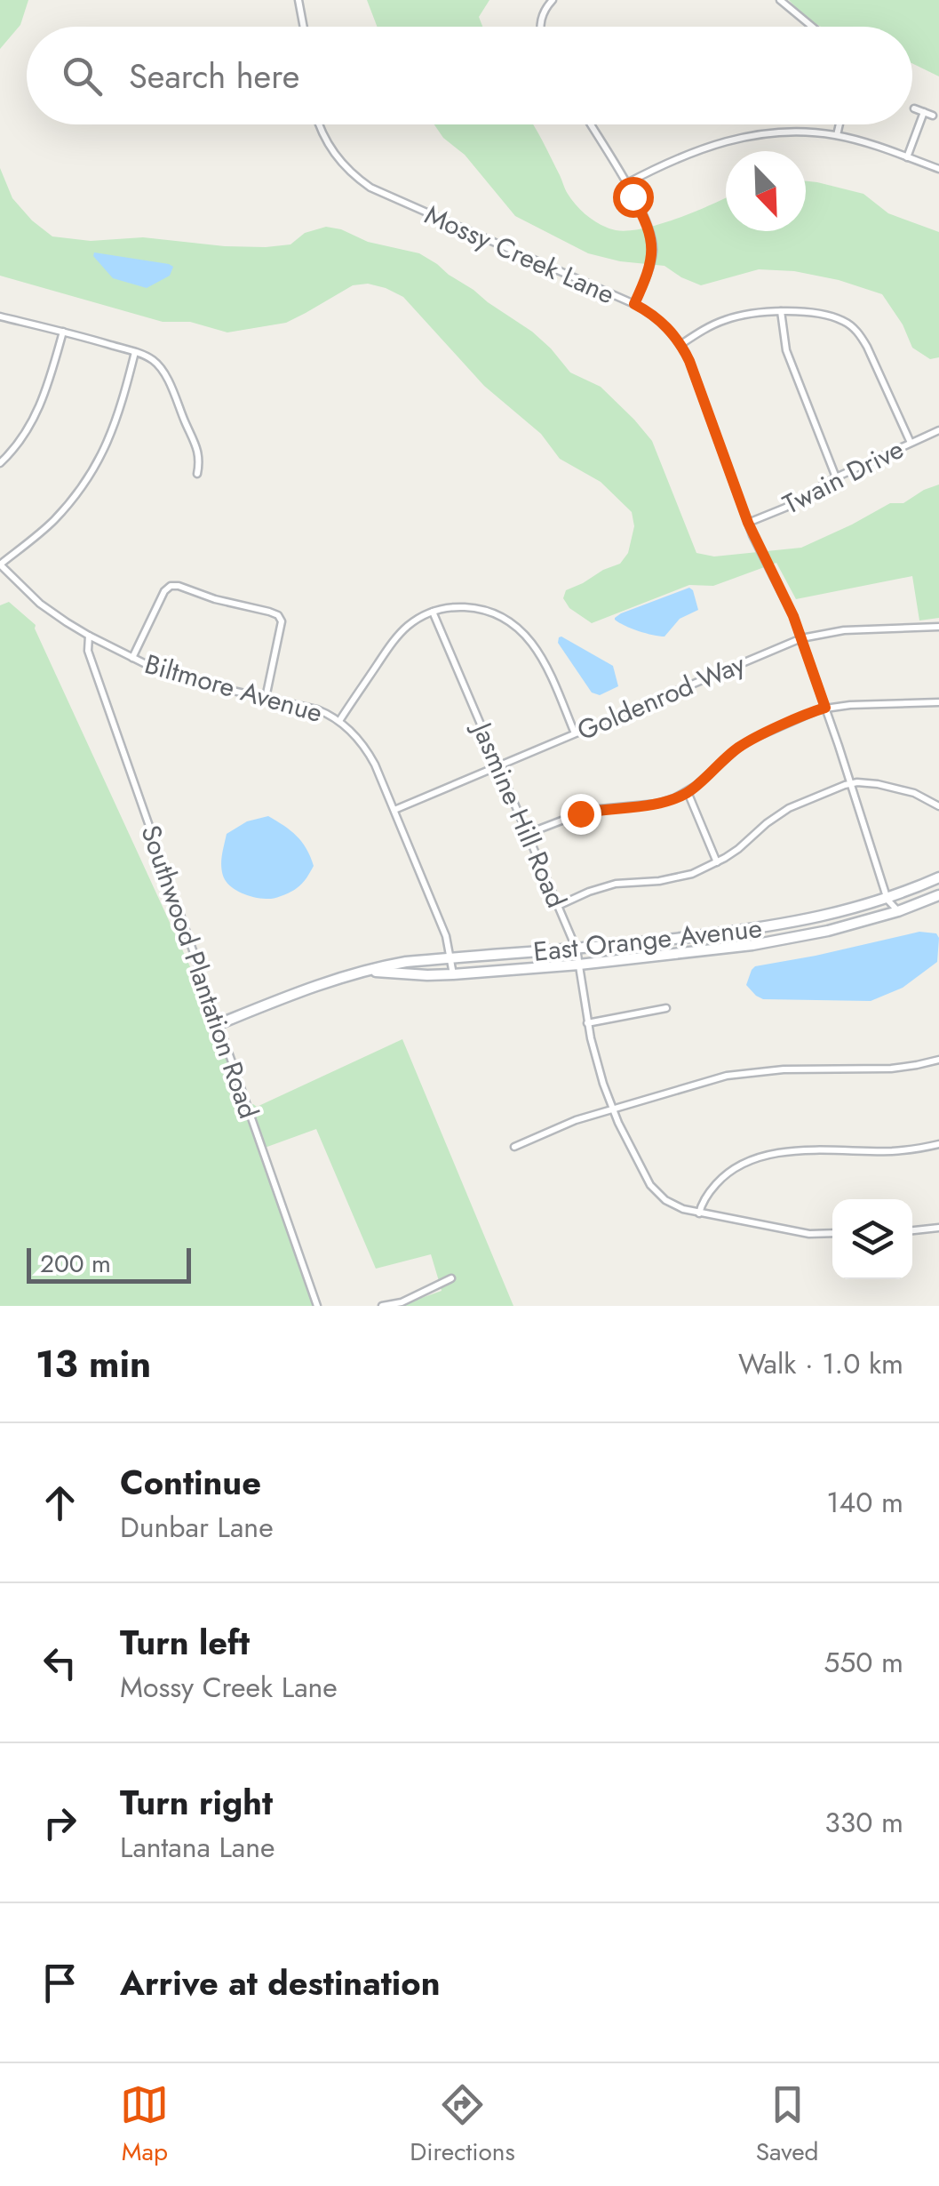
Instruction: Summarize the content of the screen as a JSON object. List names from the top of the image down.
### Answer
{
  "streets": {
    "street": [
      "Mossy Creek Lane",
      "Twain Drive",
      "Biltmore Avenue",
      "Goldenrod Way",
      "Jasmine Hill Road",
      "East Orange Avenue",
      "Southwood Plantation Road"
    ]
  },
  "crossings": [
    ["Mossy Creek Lane", "Twain Drive"],
    ["Mossy Creek Lane", "Goldenrod Way"],
    ["Mossy Creek Lane", "East Orange Avenue"],
    ["Biltmore Avenue", "Goldenrod Way"],
    ["Biltmore Avenue", "East Orange Avenue"],
    ["Biltmore Avenue", "Southwood Plantation Road"],
    ["Goldenrod Way", "Jasmine Hill Road"],
    ["Jasmine Hill Road", "East Orange Avenue"],
    ["East Orange Avenue", "Southwood Plantation Road"]
  ],
  "scale_bar": "200 m",
  "north": "bottom right",
  "page": {
    "search": "Search here",
    "scale": "200 m",
    "heading": ["13 min", "Walk · 1.0 km"],
    "list": [
      ["Continue", "Dunbar Lane", "140 m"],
      ["Turn left", "Mossy Creek Lane", "550 m"],
      ["Turn right", "Lantana Lane", "330 m"],
      "Arrive at destination"
    ],
    "nav": ["Map", "Directions", "Saved"]
  }
}
